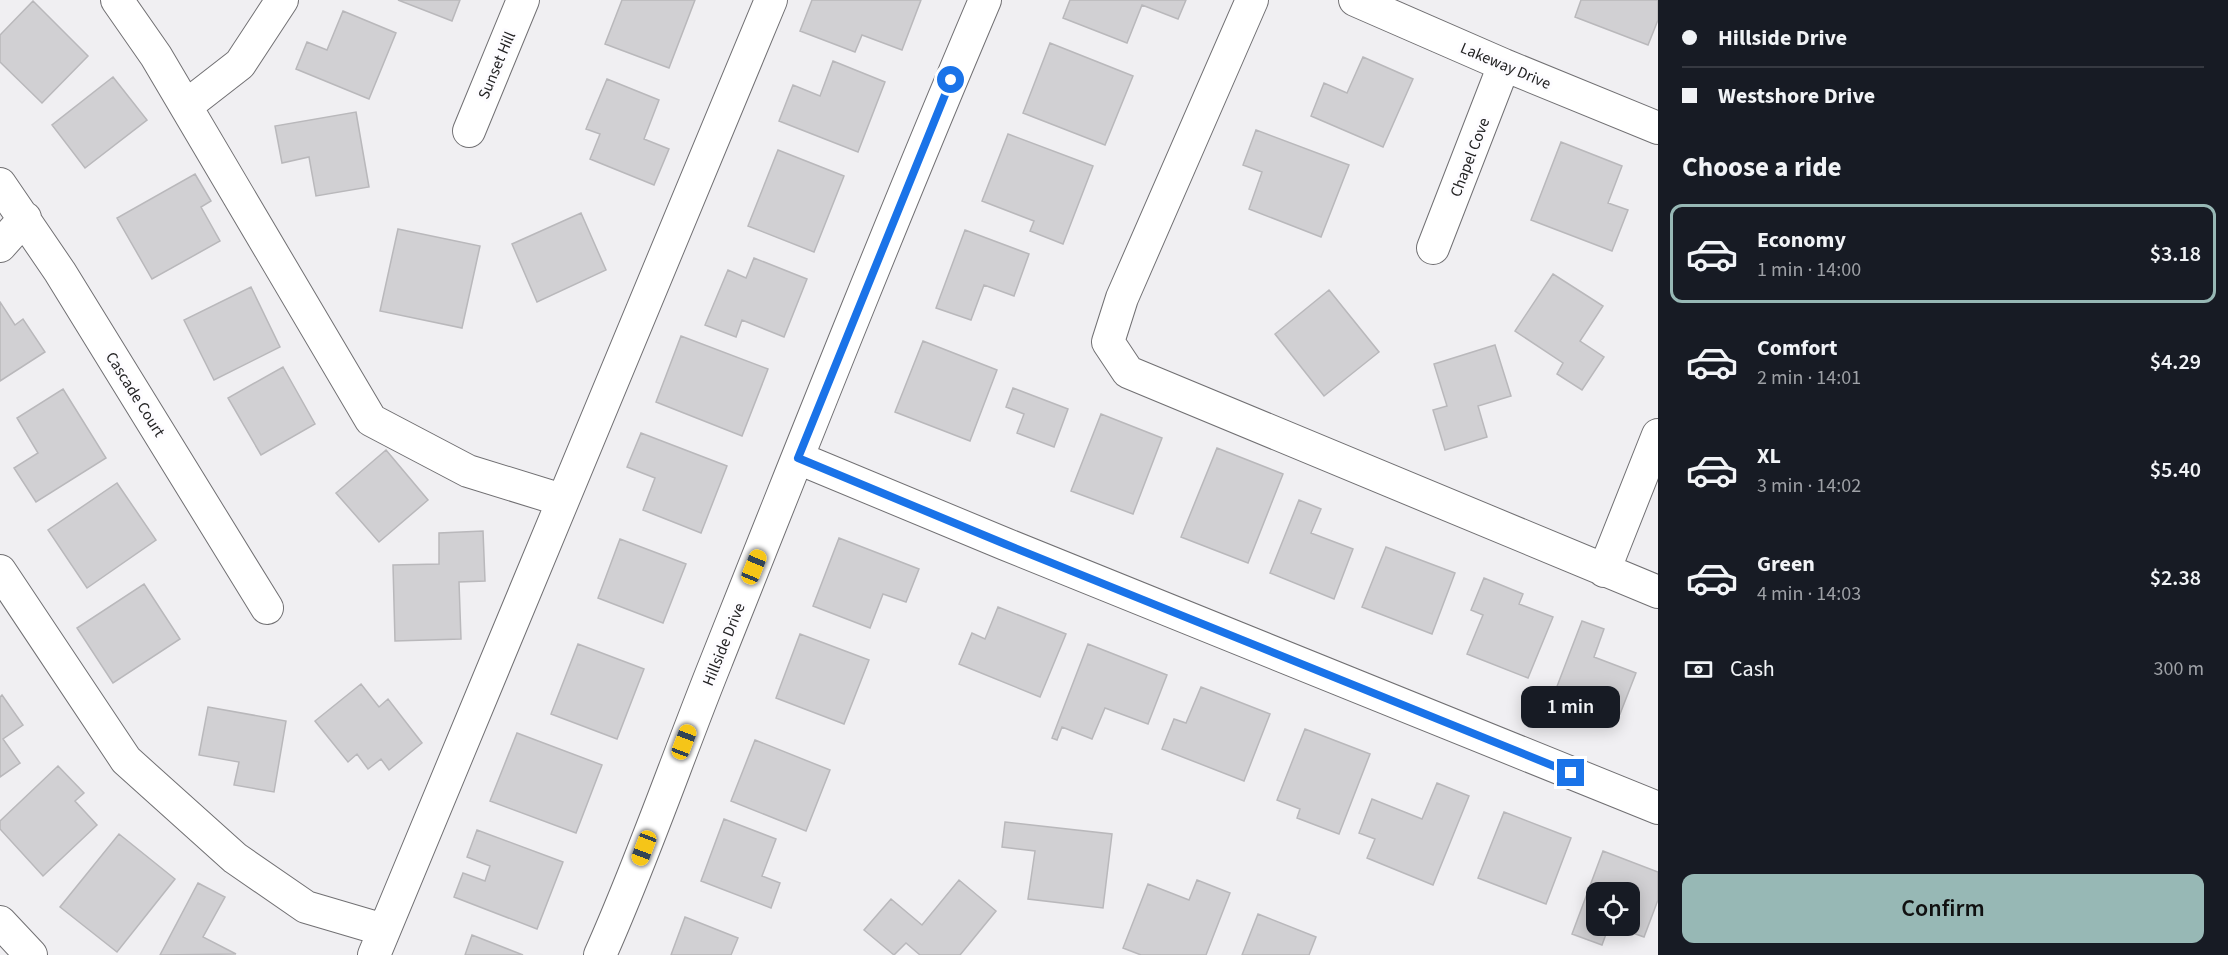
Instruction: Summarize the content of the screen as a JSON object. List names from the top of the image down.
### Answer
{
  "streets": {
    "street": [
      "Sunset Hill",
      "Lakeway Drive",
      "Chapel Cove",
      "Cascade Court",
      "Hillside Drive"
    ]
  },
  "crossings": [
    ["Lakeway Drive", "Chapel Cove"]
  ],
  "page": {
    "banner": ["Hillside Drive", "Westshore Drive"],
    "heading": "Choose a ride",
    "list": [
      {
        "name": "Economy",
        "note": "1 min · 14:00",
        "value": "$3.18"
      },
      {
        "name": "Comfort",
        "note": "2 min · 14:01",
        "value": "$4.29"
      },
      {
        "name": "XL",
        "note": "3 min · 14:02",
        "value": "$5.40"
      },
      {
        "name": "Green",
        "note": "4 min · 14:03",
        "value": "$2.38"
      }
    ],
    "pay": ["Cash", "300 m"],
    "bubble": "1 min",
    "buttons": "Confirm"
  }
}
